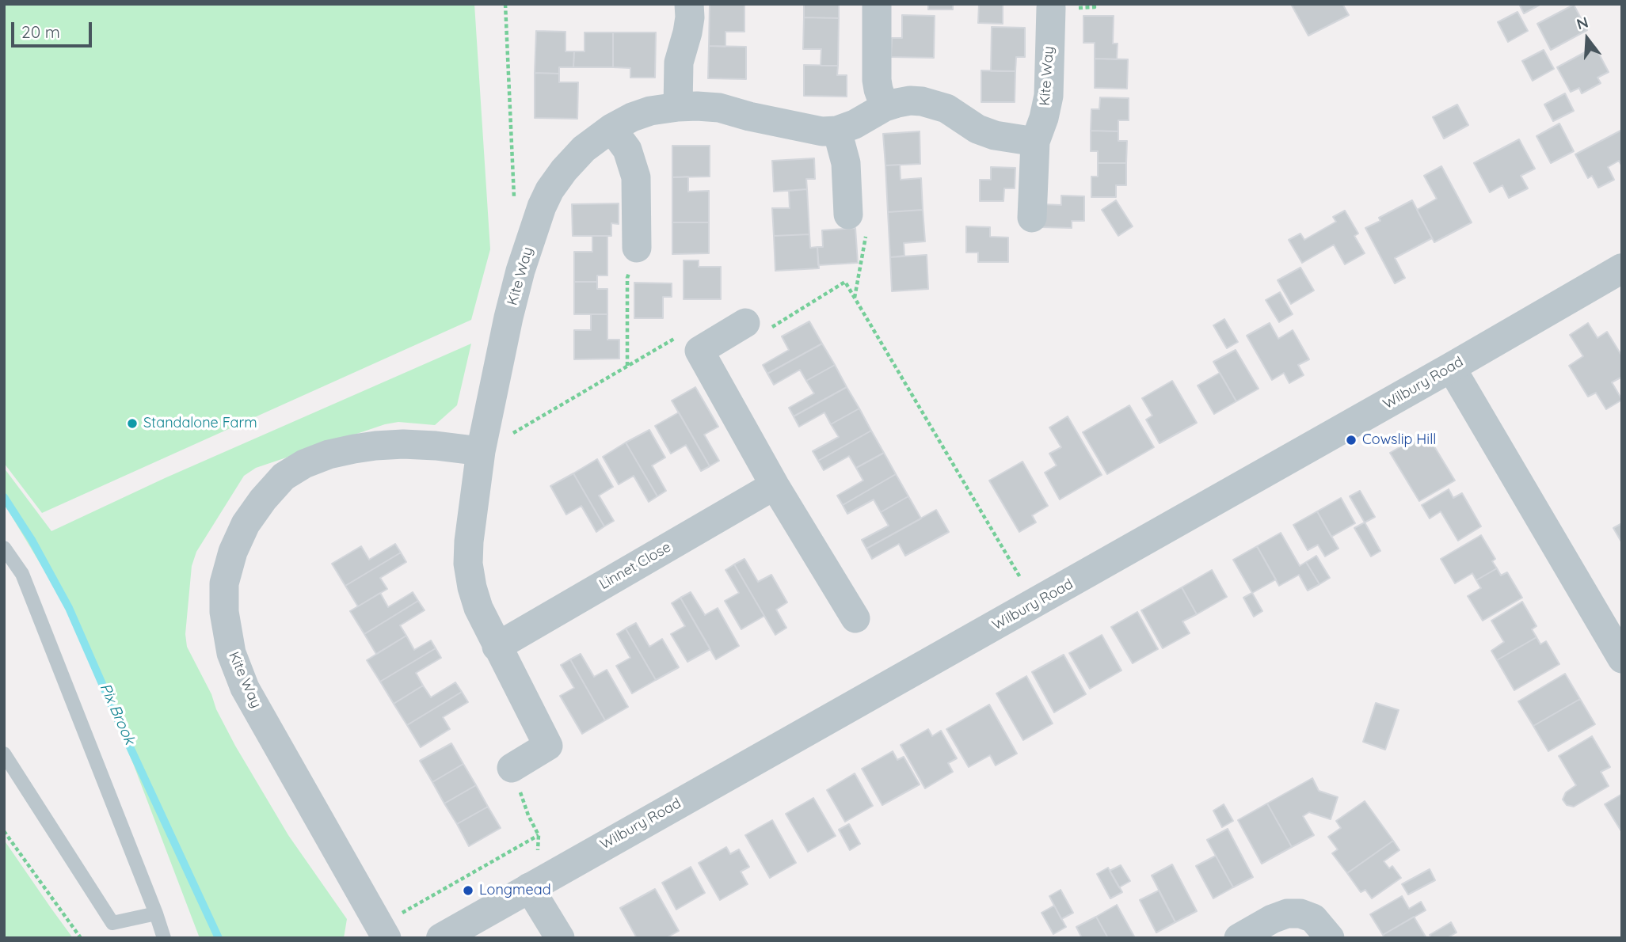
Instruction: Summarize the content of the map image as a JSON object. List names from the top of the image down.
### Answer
{
  "streets": {
    "street": ["Kite Way", "Wilbury Road", "Linnet Close"]
  },
  "crossings": [
    ["Kite Way", "Linnet Close"]
  ],
  "water": ["Pix Brook"],
  "places": ["Standalone Farm", "Cowslip Hill", "Longmead"],
  "scale_bar": "20 m",
  "north": "top"
}
